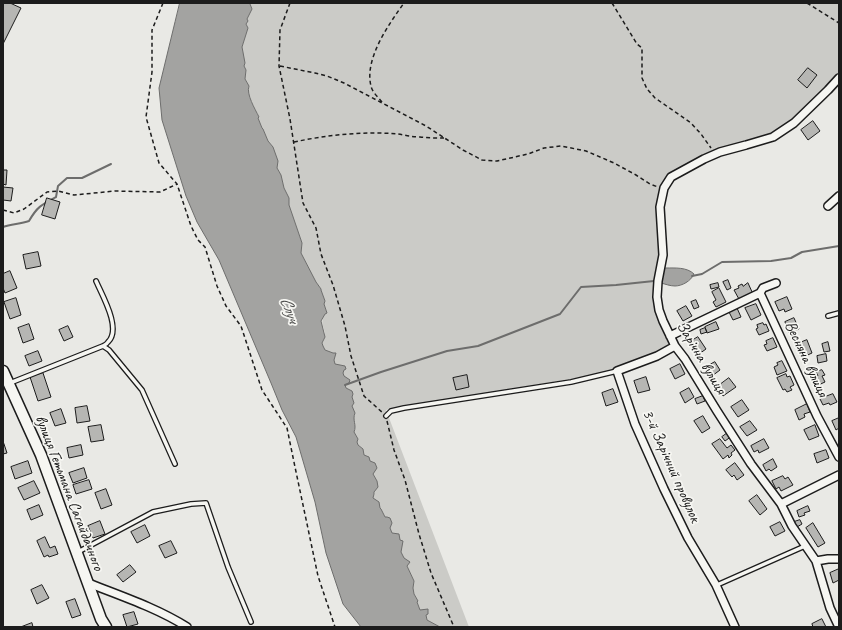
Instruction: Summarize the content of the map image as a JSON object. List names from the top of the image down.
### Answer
{
  "streets": {
    "main road": ["вулиця Гетьмана Сагайдачного"],
    "street": ["Зарічна вулиця", "Весняна вулиця", "3-й Зарічний провулок"]
  },
  "water": ["Случ"]
}
